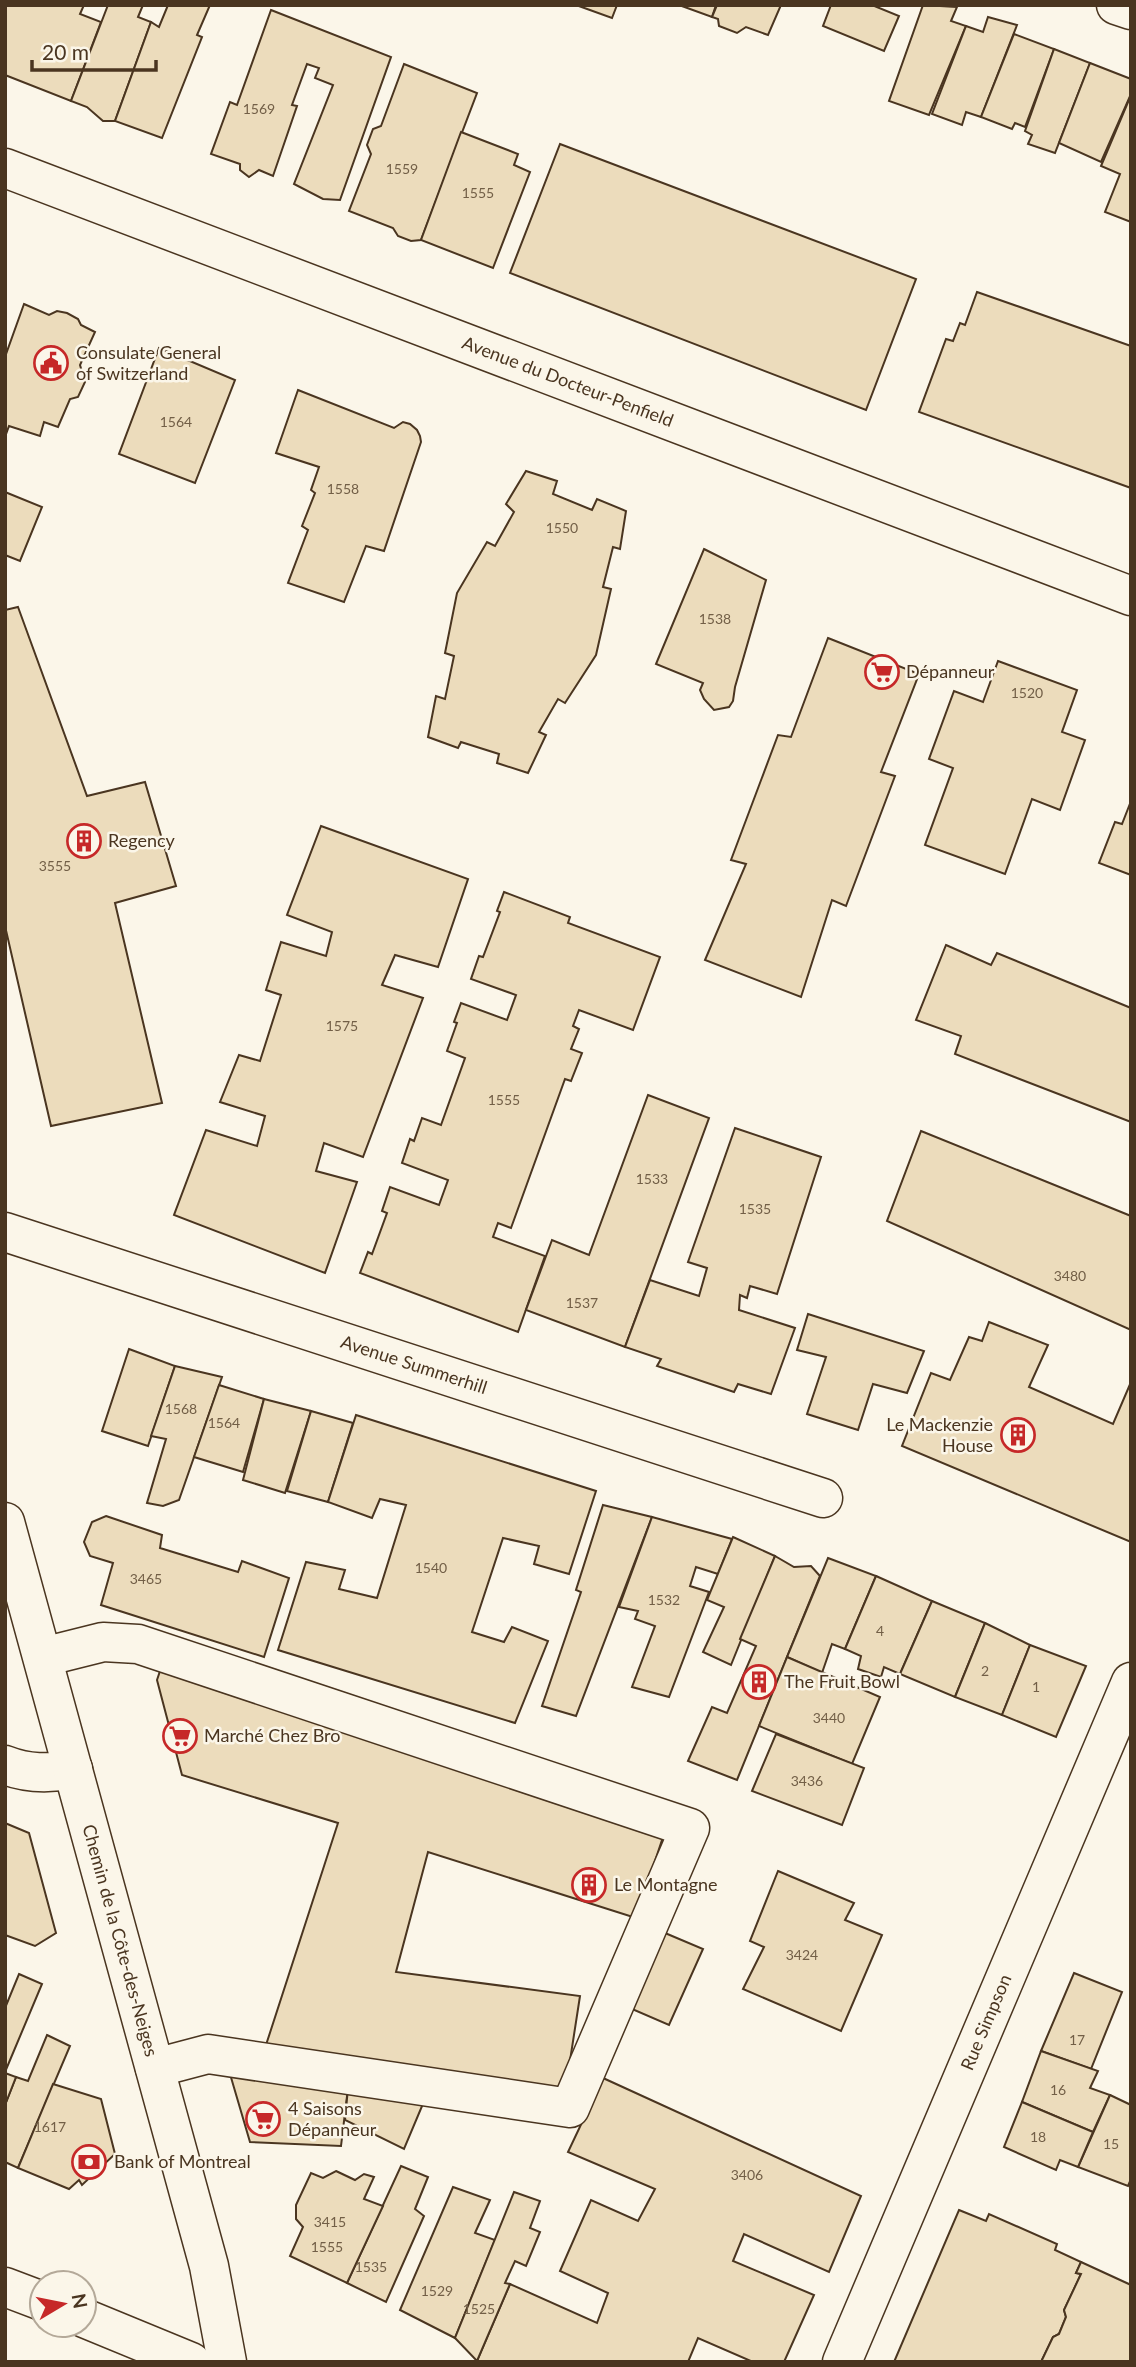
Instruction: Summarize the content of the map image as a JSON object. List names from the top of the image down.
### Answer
{
  "streets": {
    "main road": [
      "Avenue du Docteur-Penfield",
      "Avenue Summerhill",
      "Chemin de la Côte-des-Neiges",
      "Rue Simpson"
    ]
  },
  "places": {
    "public building": ["Consulate General of Switzerland"],
    "supermarket": ["Dépanneur", "Marché Chez Bro", "4 Saisons Dépanneur"],
    "building": [
      "Regency",
      "Le Mackenzie House",
      "The Fruit Bowl",
      "Le Montagne"
    ],
    "bank": ["Bank of Montreal"]
  },
  "house_numbers": [
    "1569",
    "1559",
    "1555",
    "1564",
    "1558",
    "1550",
    "1538",
    "1520",
    "3555",
    "1575",
    "1555",
    "1533",
    "1535",
    "3480",
    "1537",
    "1568",
    "1564",
    "1540",
    "3465",
    "1532",
    "4",
    "2",
    "1",
    "3440",
    "3436",
    "3424",
    "17",
    "16",
    "1617",
    "18",
    "15",
    "3406",
    "3415",
    "1555",
    "1535",
    "1529",
    "1525"
  ],
  "scale_bar": "20 m",
  "north": "right"
}
